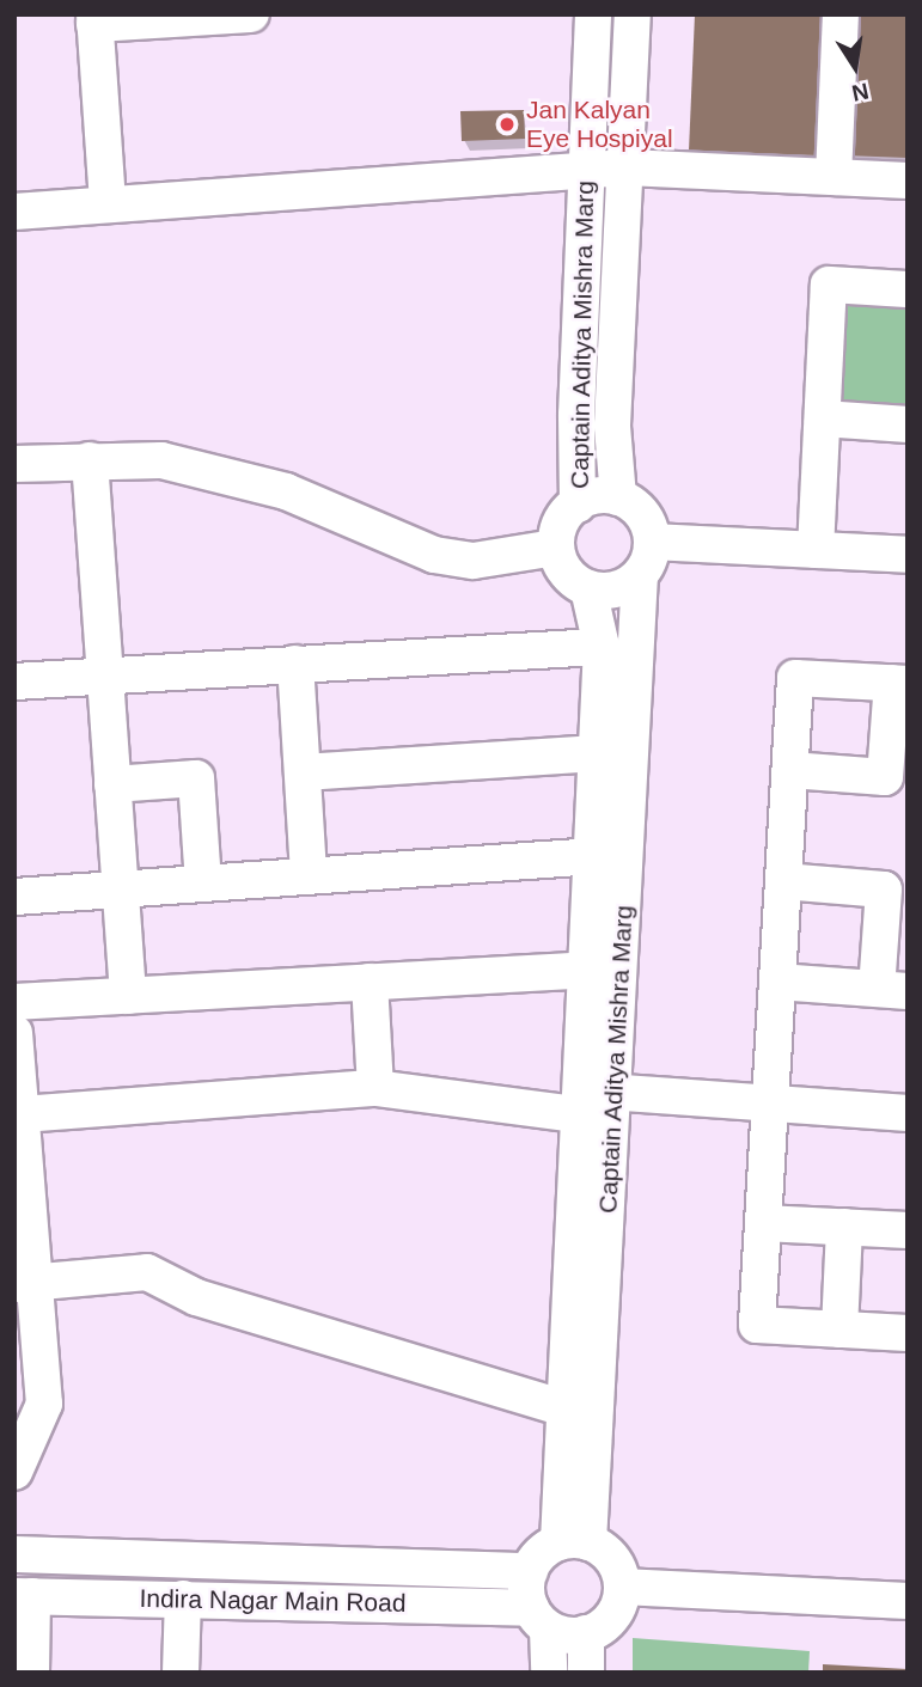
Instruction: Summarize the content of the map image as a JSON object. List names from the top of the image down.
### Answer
{
  "streets": {
    "street": ["Captain Aditya Mishra Marg", "Indira Nagar Main Road"]
  },
  "crossings": [
    ["Captain Aditya Mishra Marg", "Indira Nagar Main Road"]
  ],
  "places": ["Jan Kalyan Eye Hospiyal"],
  "north": "bottom"
}
